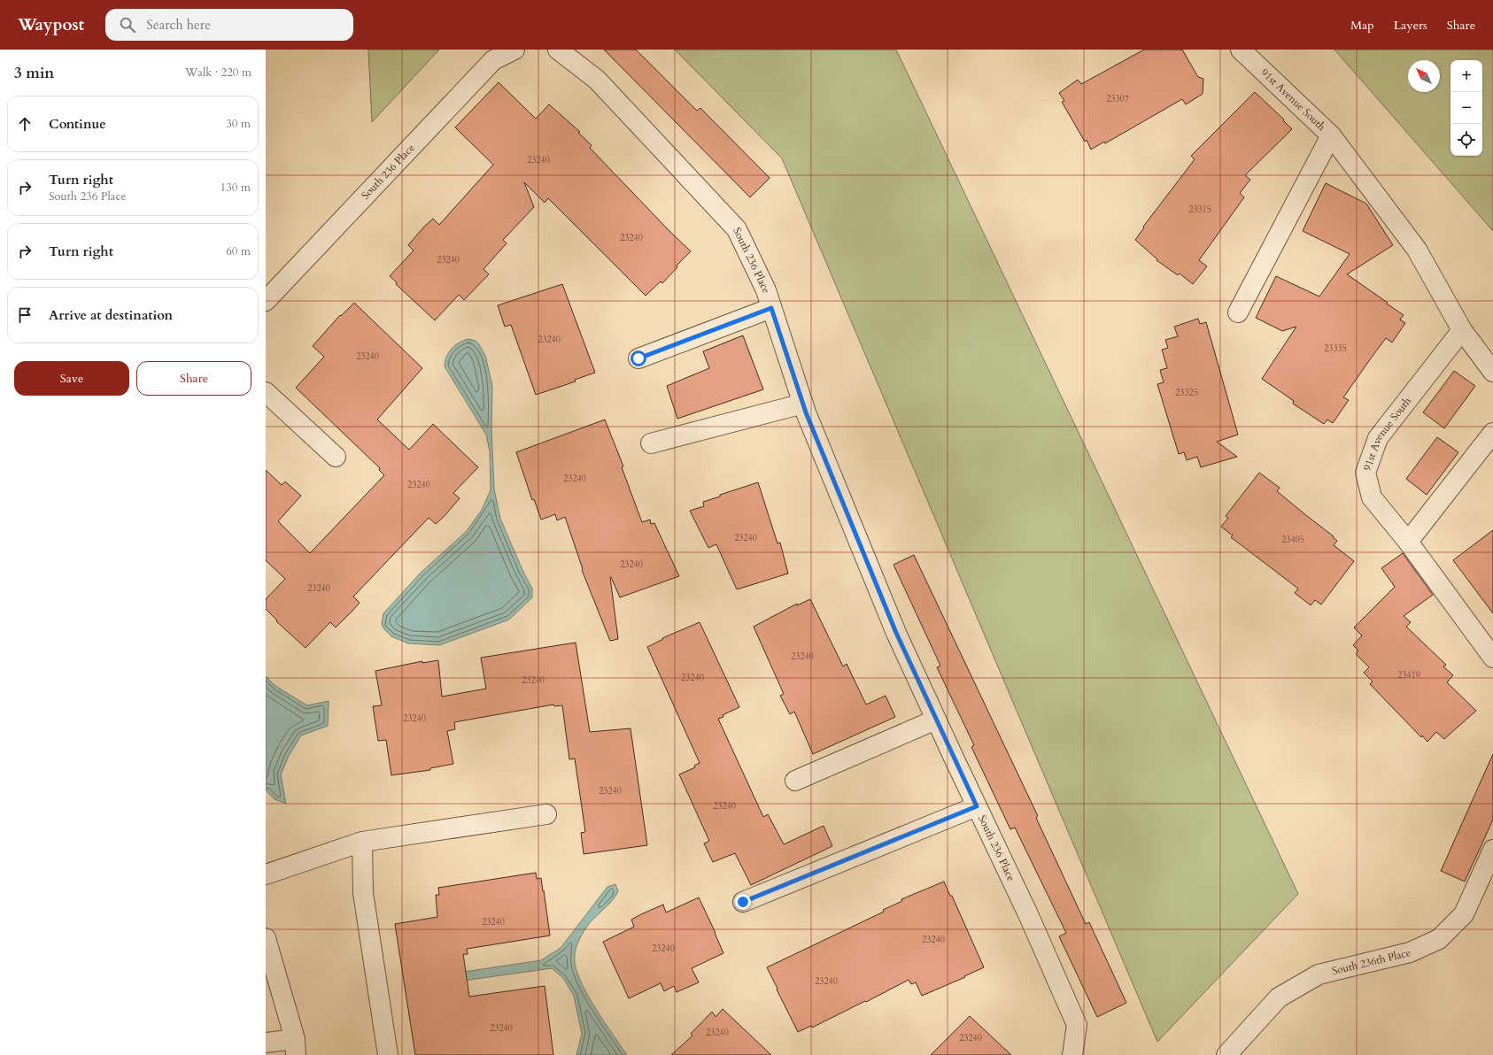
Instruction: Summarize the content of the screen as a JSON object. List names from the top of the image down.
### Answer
{
  "streets": {
    "street": ["91st Avenue South", "South 236 Place", "South 236th Place"]
  },
  "house_numbers": [
    "23307",
    "23240",
    "23315",
    "23240",
    "23240",
    "23240",
    "23335",
    "23240",
    "23325",
    "23240",
    "23240",
    "23240",
    "23405",
    "23240",
    "23240",
    "23240",
    "23419",
    "23240",
    "23240",
    "23240",
    "23240",
    "23240",
    "23240",
    "23240",
    "23240",
    "23240",
    "23240",
    "23240",
    "23240"
  ],
  "north": "top left",
  "page": {
    "header": "Waypost",
    "search": "Search here",
    "nav": ["Map", "Layers", "Share"],
    "heading": ["3 min", "Walk · 220 m"],
    "map_buttons": ["+", "−"],
    "list": [
      ["Continue", "30 m"],
      ["Turn right", "South 236 Place", "130 m"],
      ["Turn right", "60 m"],
      "Arrive at destination"
    ],
    "buttons": ["Save", "Share"]
  }
}
